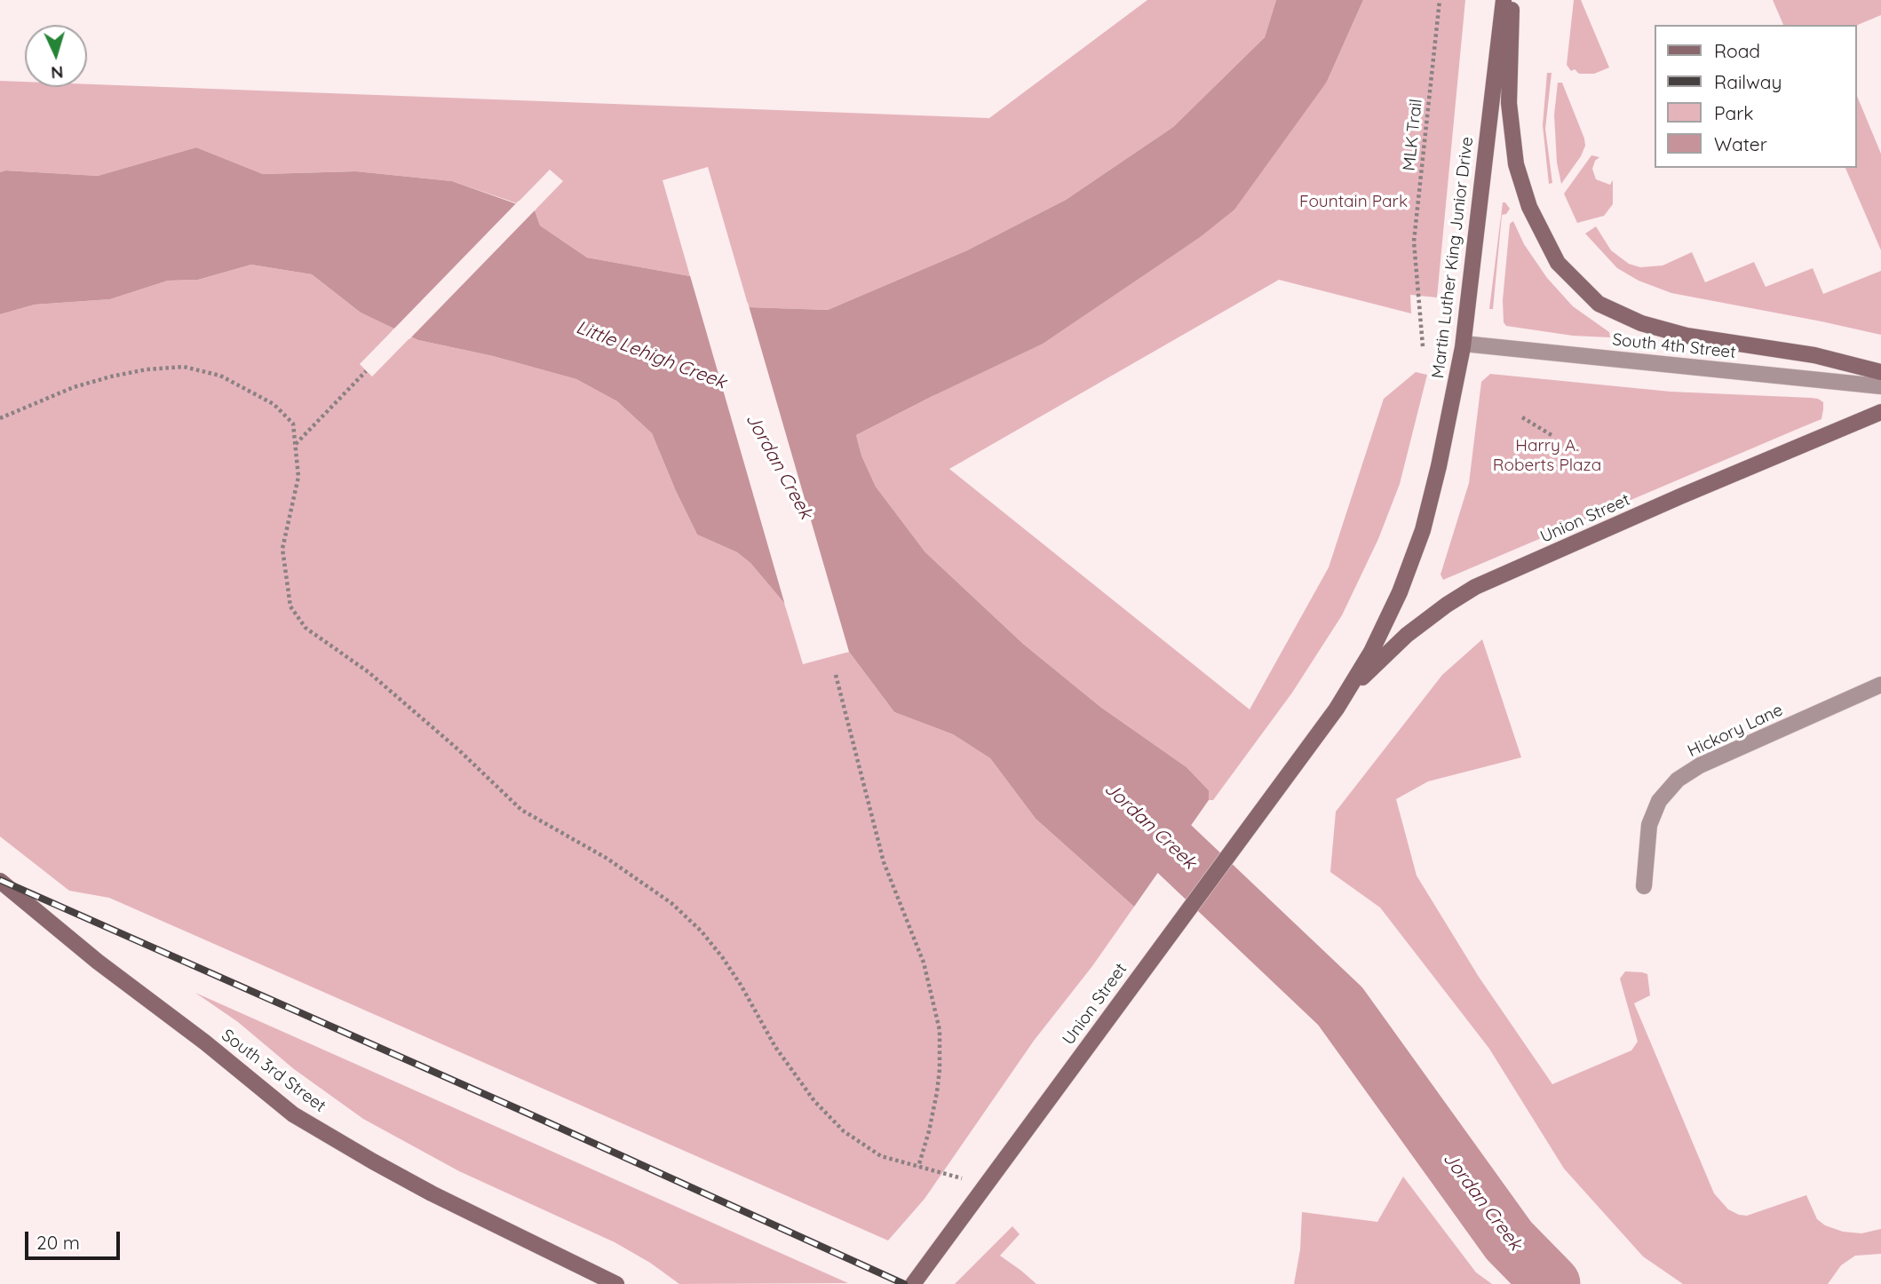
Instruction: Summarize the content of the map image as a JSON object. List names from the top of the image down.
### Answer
{
  "streets": {
    "main road": ["Martin Luther King Junior Drive", "Union Street", "South 3rd Street"],
    "street": ["South 4th Street", "Hickory Lane"],
    "path": ["MLK Trail"]
  },
  "crossings": [
    ["Martin Luther King Junior Drive", "South 4th Street"],
    ["Martin Luther King Junior Drive", "Union Street"]
  ],
  "water": ["Little Lehigh Creek", "Jordan Creek"],
  "parks": ["Fountain Park", "Harry A. Roberts Plaza"],
  "legend": [
    "Road",
    "Railway",
    "Park",
    "Water"
  ],
  "scale_bar": "20 m",
  "north": "bottom"
}
